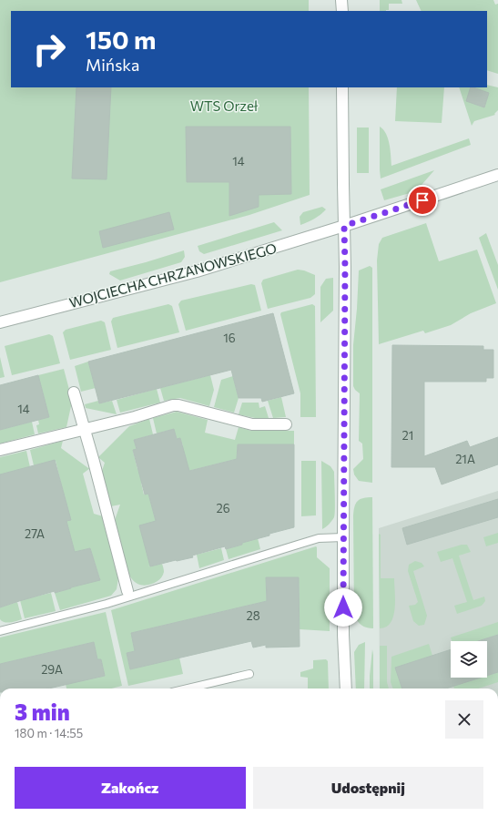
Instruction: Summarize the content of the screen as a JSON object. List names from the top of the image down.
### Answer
{
  "streets": {
    "street": ["WOJCIECHA CHRZANOWSKIEGO"]
  },
  "parks": ["WTS Orzeł"],
  "house_numbers": [
    "14",
    "16",
    "14",
    "21",
    "21A",
    "26",
    "27A",
    "28",
    "29A"
  ],
  "page": {
    "turn": ["150 m", "Mińska"],
    "heading": ["3 min", "180 m · 14:55"],
    "buttons": ["Zakończ", "Udostępnij"]
  }
}
